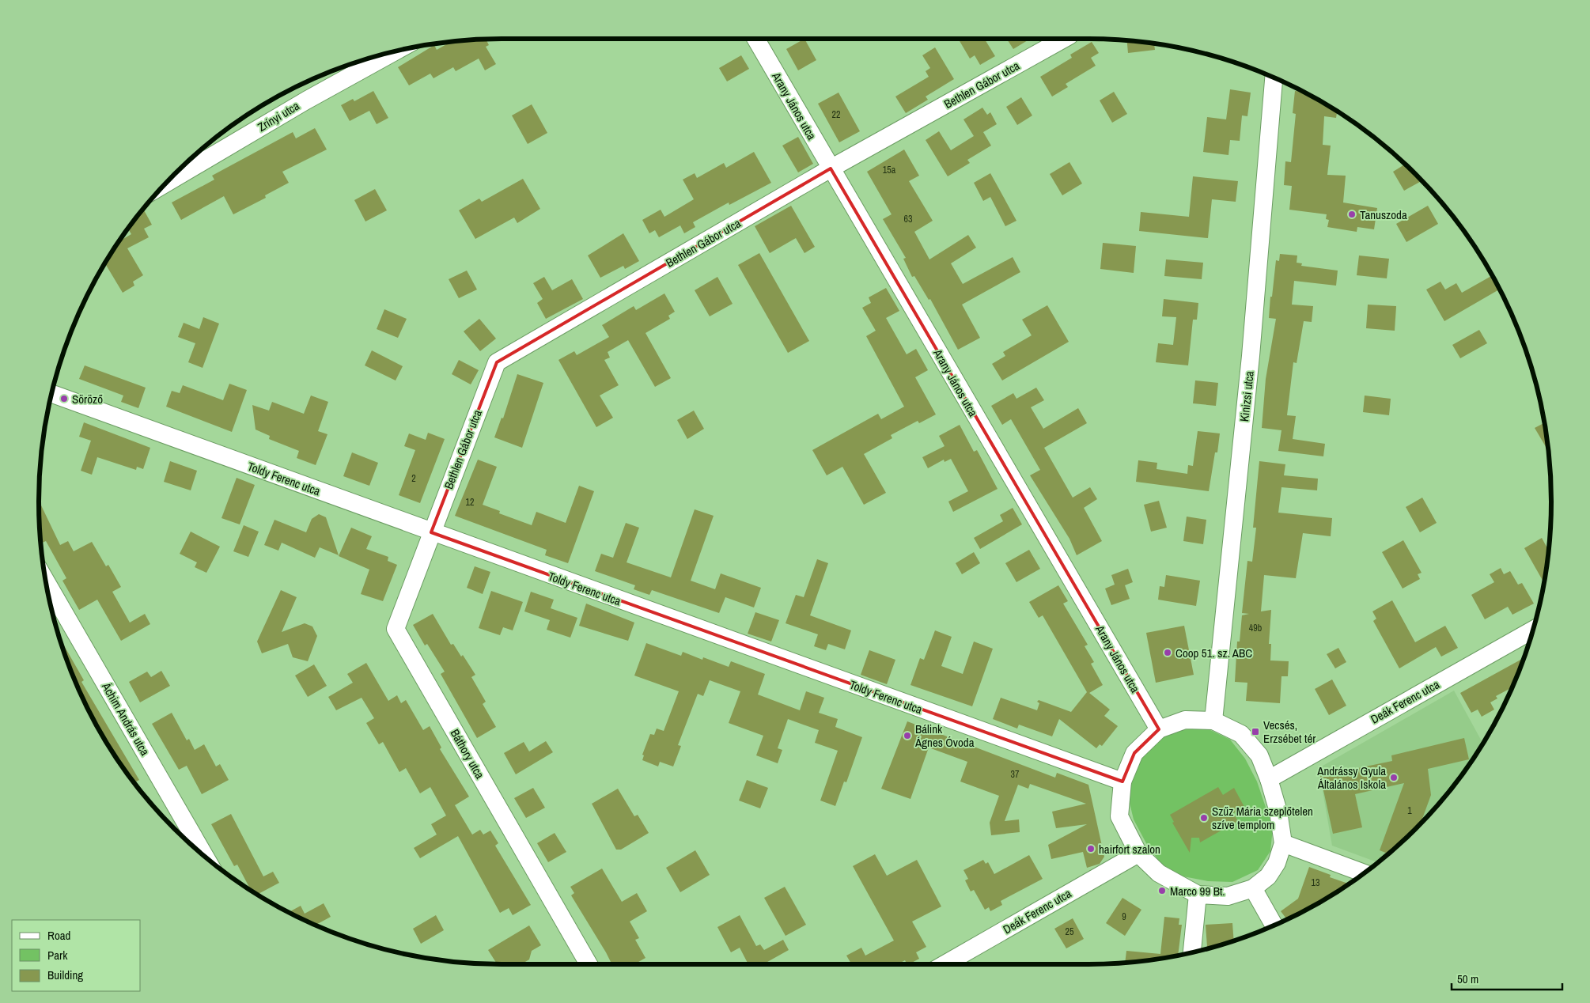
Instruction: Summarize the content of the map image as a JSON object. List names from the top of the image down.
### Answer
{
  "streets": {
    "street": [
      "Bethlen Gábor utca",
      "Arany János utca",
      "Zrínyi utca",
      "Kinizsi utca",
      "Toldy Ferenc utca",
      "Deák Ferenc utca",
      "Áchim András utca",
      "Báthory utca"
    ]
  },
  "crossings": [
    ["Bethlen Gábor utca", "Arany János utca"],
    ["Bethlen Gábor utca", "Toldy Ferenc utca"],
    ["Bethlen Gábor utca", "Báthory utca"],
    ["Toldy Ferenc utca", "Báthory utca"]
  ],
  "places": {
    "other": [
      "Tanuszoda",
      "Söröző",
      "Coop 51. sz. ABC",
      "Bálink Ágnes Óvoda",
      "Andrássy Gyula Általános Iskola",
      "Szűz Mária szeplőtelen szíve templom",
      "hairfort szalon",
      "Marco 99 Bt."
    ],
    "transit": ["Vecsés, Erzsébet tér"]
  },
  "house_numbers": [
    "22",
    "15a",
    "63",
    "2",
    "12",
    "49b",
    "37",
    "1",
    "13",
    "9",
    "25"
  ],
  "legend": ["Road", "Park", "Building"],
  "scale_bar": "50 m"
}
